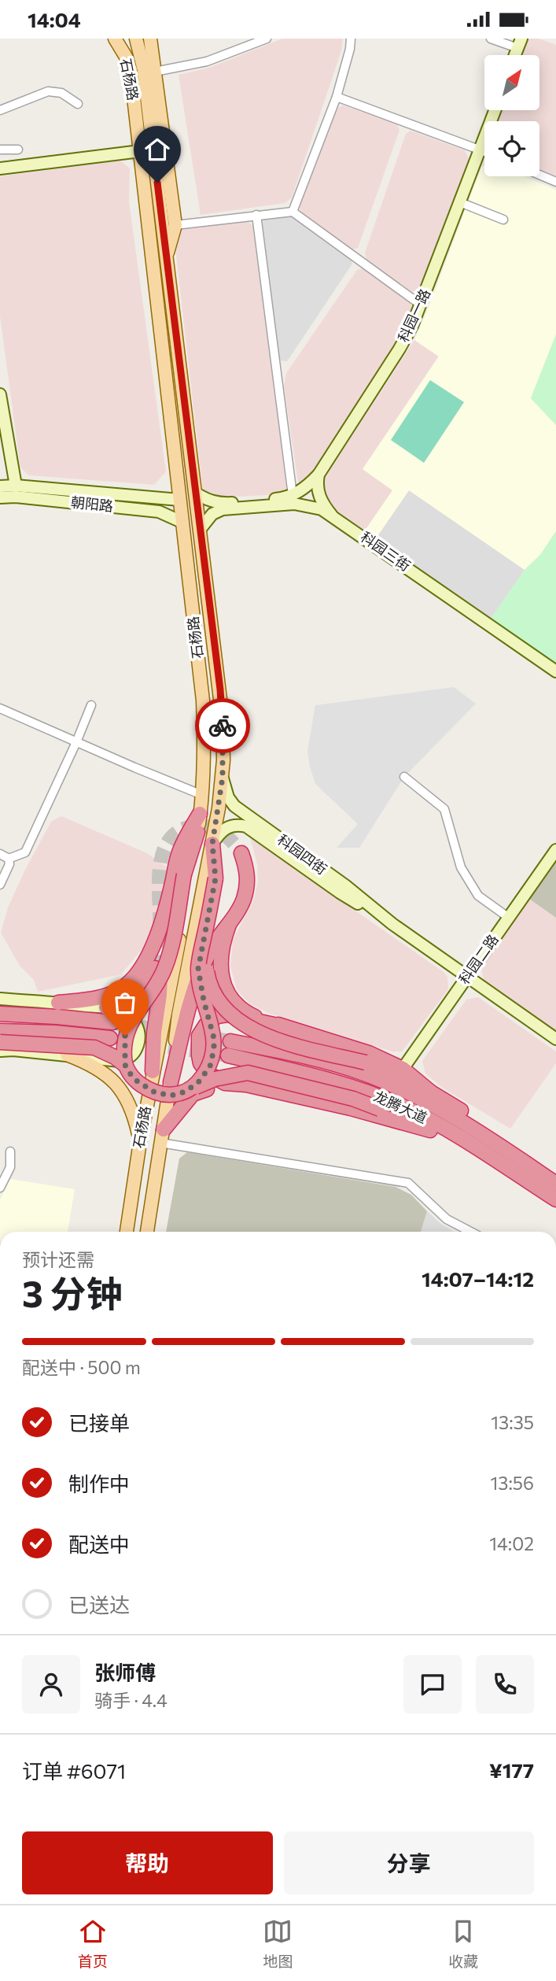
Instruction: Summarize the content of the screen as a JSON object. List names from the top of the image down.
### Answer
{
  "streets": {
    "highway": ["龙腾大道"],
    "main road": ["石杨路"],
    "street": [
      "科园一路",
      "朝阳路",
      "科园三街",
      "科园四街",
      "科园二路"
    ]
  },
  "crossings": [
    ["石杨路", "朝阳路"],
    ["石杨路", "科园三街"],
    ["石杨路", "科园四街"],
    ["科园四街", "科园二路"]
  ],
  "north": "top right",
  "page": {
    "status": "14:04",
    "heading": ["3 分钟", "预计还需", "14:07–14:12"],
    "panel": [
      "张师傅",
      "骑手 · 4.4",
      "订单 #6071",
      "¥177"
    ],
    "bar": "配送中 · 500 m",
    "list": [
      ["已接单", "13:35"],
      ["制作中", "13:56"],
      ["配送中", "14:02"],
      "已送达"
    ],
    "buttons": ["帮助", "分享"],
    "tabs": ["首页", "地图", "收藏"]
  }
}
